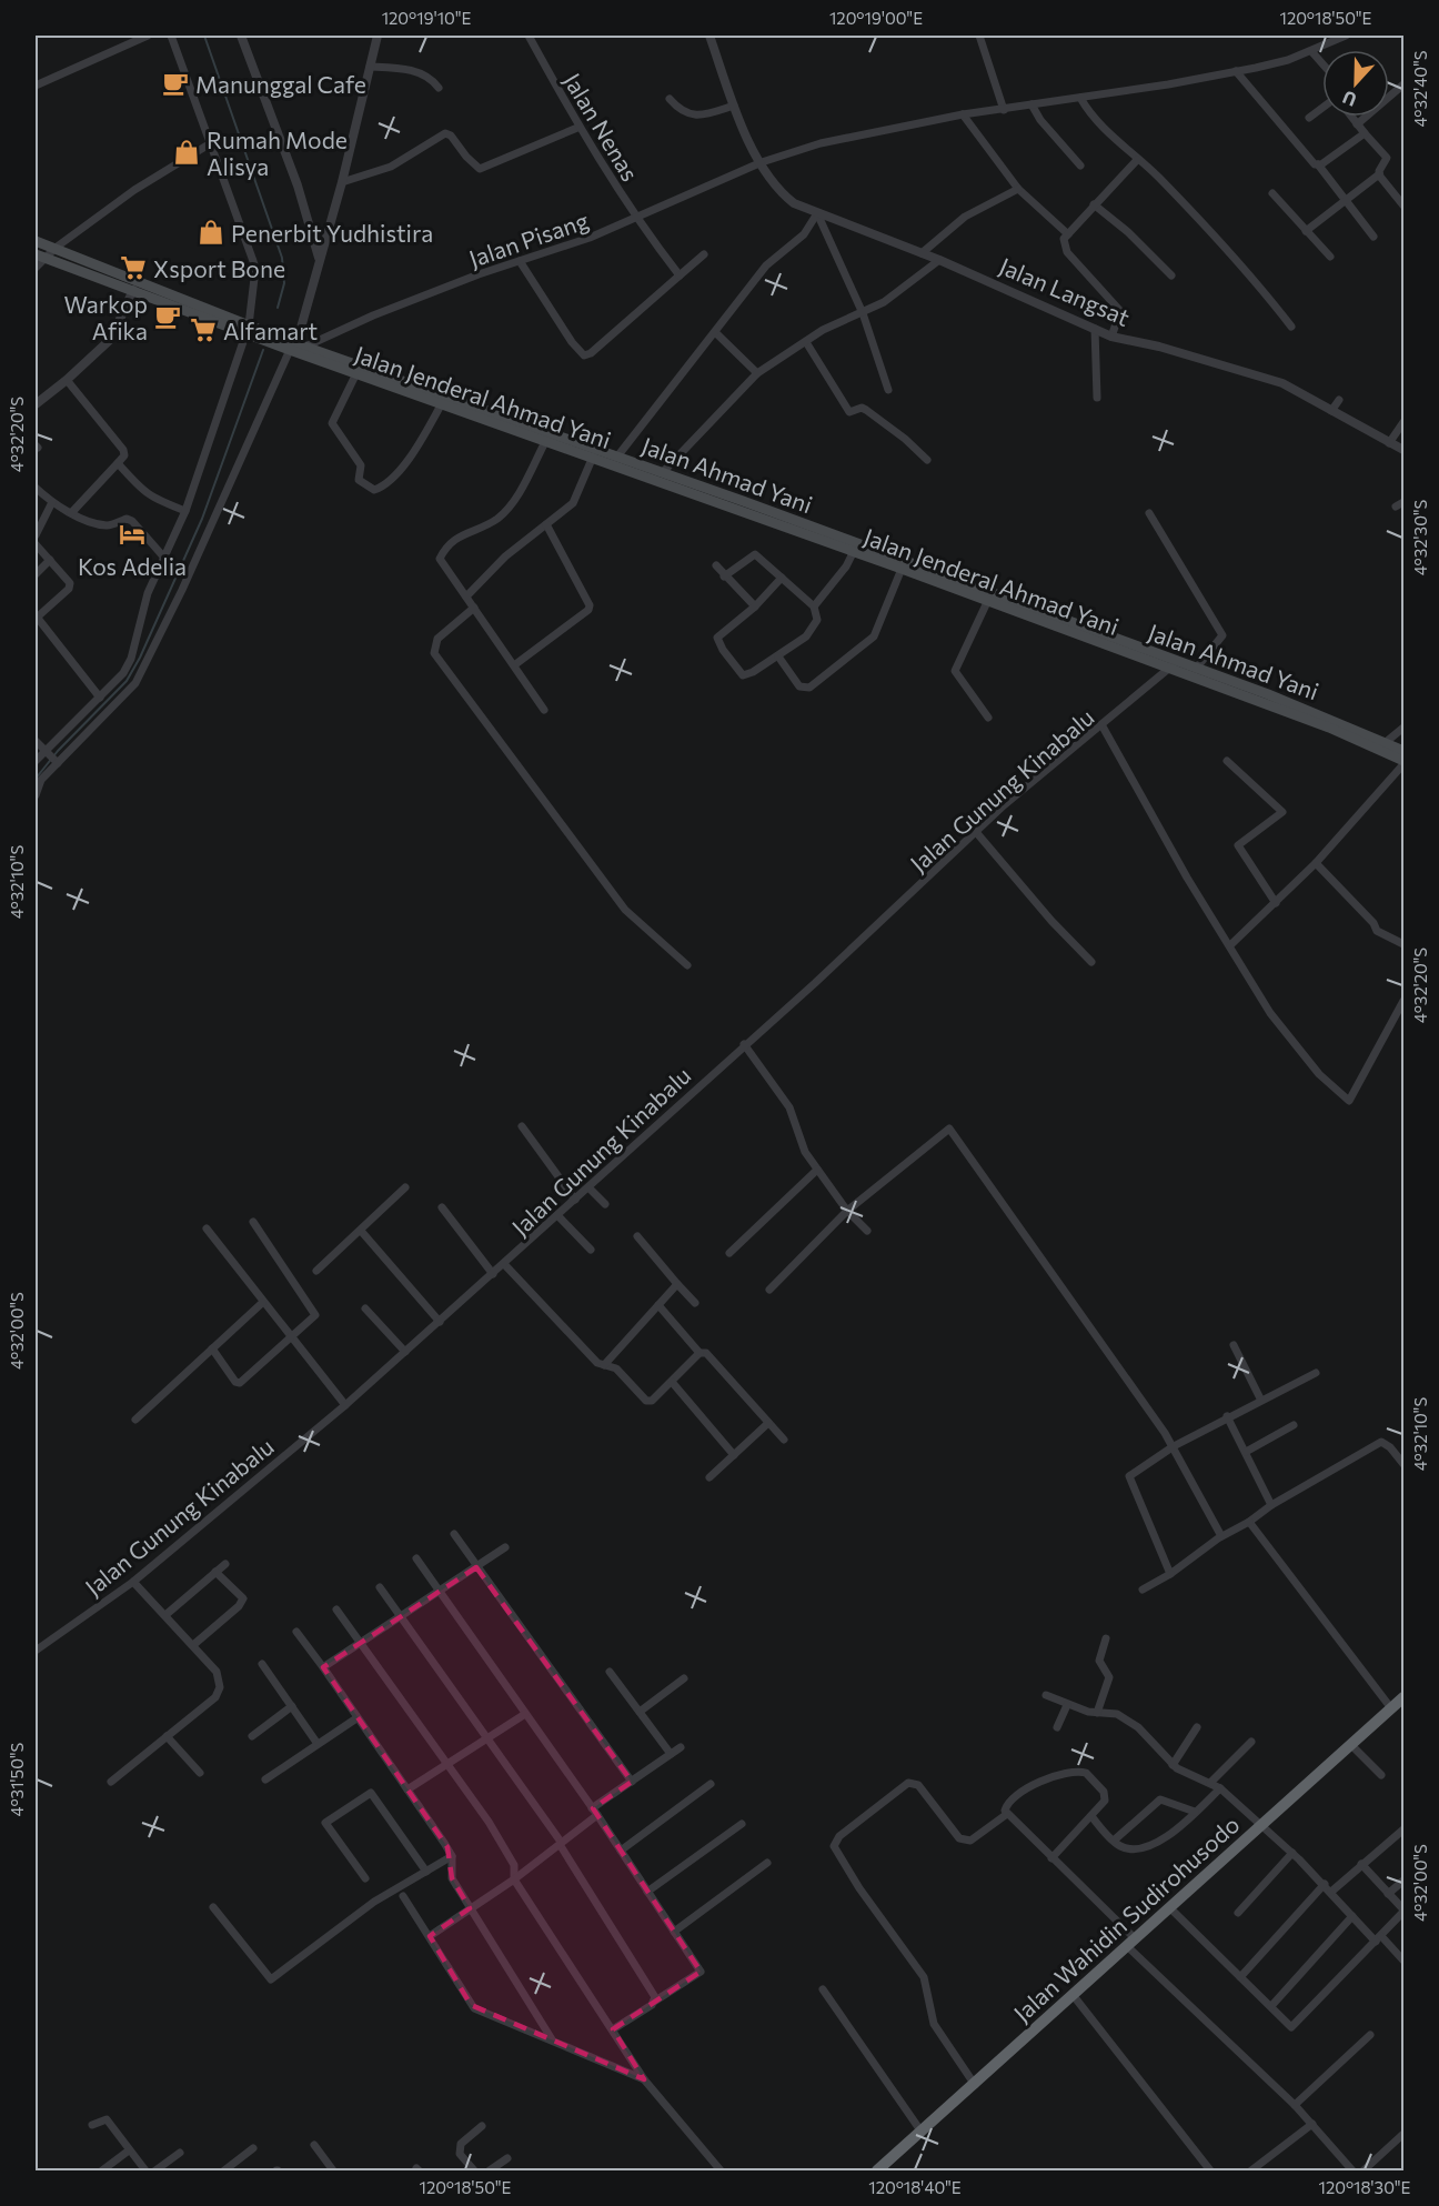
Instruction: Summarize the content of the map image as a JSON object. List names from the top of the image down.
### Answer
{
  "streets": {
    "highway": ["Jalan Wahidin Sudirohusodo"],
    "main road": ["Jalan Jenderal Ahmad Yani", "Jalan Ahmad Yani"],
    "street": [
      "Jalan Nenas",
      "Jalan Pisang",
      "Jalan Langsat",
      "Jalan Gunung Kinabalu"
    ]
  },
  "crossings": [
    ["Jalan Nenas", "Jalan Pisang"],
    ["Jalan Pisang", "Jalan Langsat"],
    ["Jalan Pisang", "Jalan Jenderal Ahmad Yani"],
    ["Jalan Pisang", "Jalan Ahmad Yani"],
    ["Jalan Jenderal Ahmad Yani", "Jalan Ahmad Yani"],
    ["Jalan Jenderal Ahmad Yani", "Jalan Gunung Kinabalu"],
    ["Jalan Ahmad Yani", "Jalan Gunung Kinabalu"]
  ],
  "places": {
    "cafe": ["Manunggal Cafe", "Warkop Afika"],
    "shop": ["Rumah Mode Alisya", "Penerbit Yudhistira"],
    "supermarket": ["Xsport Bone", "Alfamart"],
    "hotel": ["Kos Adelia"]
  },
  "north": "bottom",
  "coordinates": [
    "120°19'10\"E",
    "120°19'00\"E",
    "120°18'50\"E",
    "4°32'40\"S",
    "4°32'20\"S",
    "4°32'30\"S",
    "4°32'10\"S",
    "4°32'00\"S",
    "4°31'50\"S",
    "120°18'40\"E",
    "120°18'30\"E"
  ]
}
